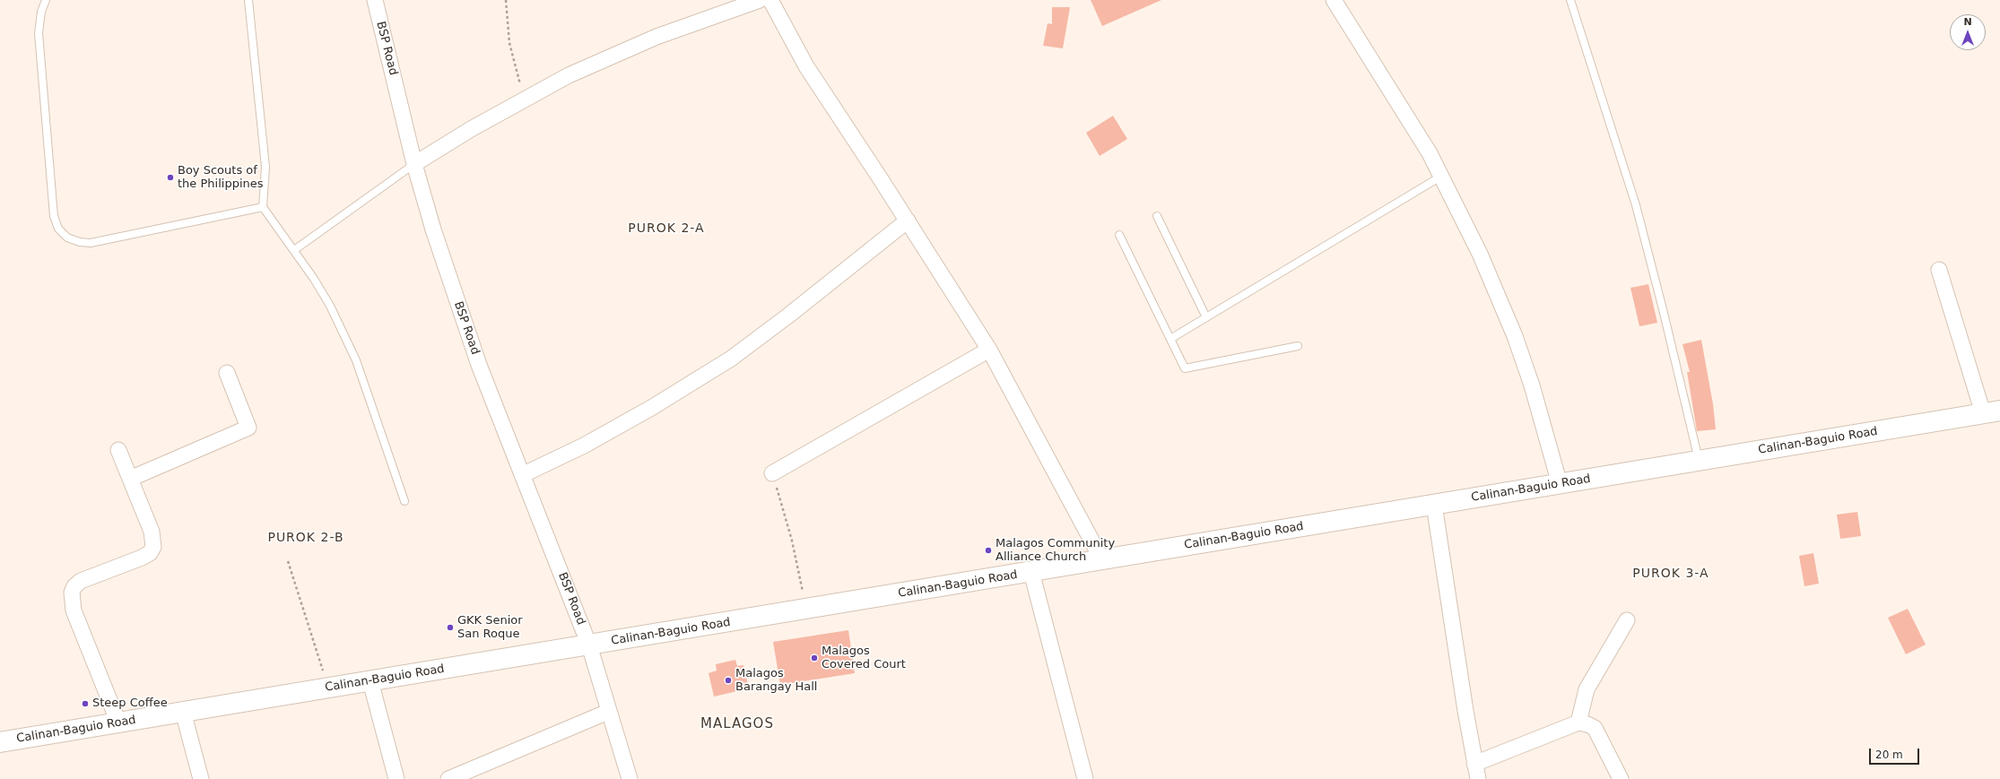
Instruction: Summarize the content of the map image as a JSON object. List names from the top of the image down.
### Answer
{
  "streets": {
    "main road": ["Calinan-Baguio Road"],
    "street": ["BSP Road"]
  },
  "crossings": [
    ["BSP Road", "Calinan-Baguio Road"]
  ],
  "districts": [
    "PUROK 2-A",
    "PUROK 2-B",
    "PUROK 3-A",
    "MALAGOS"
  ],
  "places": [
    "Boy Scouts of the Philippines",
    "Malagos Community Alliance Church",
    "GKK Senior San Roque",
    "Malagos Covered Court",
    "Malagos Barangay Hall",
    "Steep Coffee"
  ],
  "scale_bar": "20 m",
  "north": "top"
}
